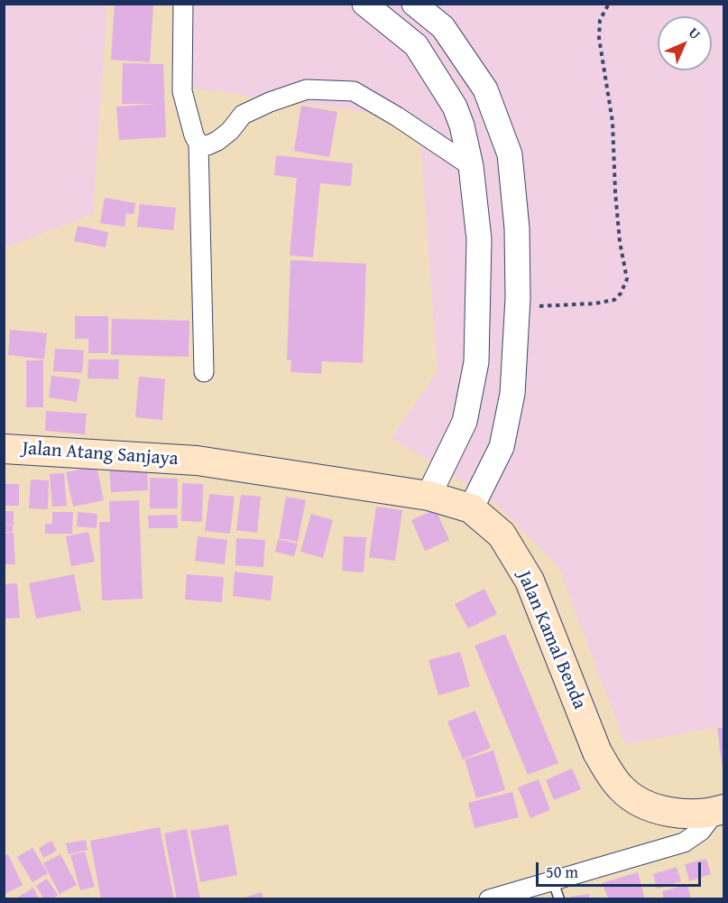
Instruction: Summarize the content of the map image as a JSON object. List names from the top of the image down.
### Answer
{
  "streets": {
    "main road": ["Jalan Atang Sanjaya", "Jalan Kamal Benda"]
  },
  "crossings": [
    ["Jalan Atang Sanjaya", "Jalan Kamal Benda"]
  ],
  "scale_bar": "50 m",
  "north": "top right"
}
